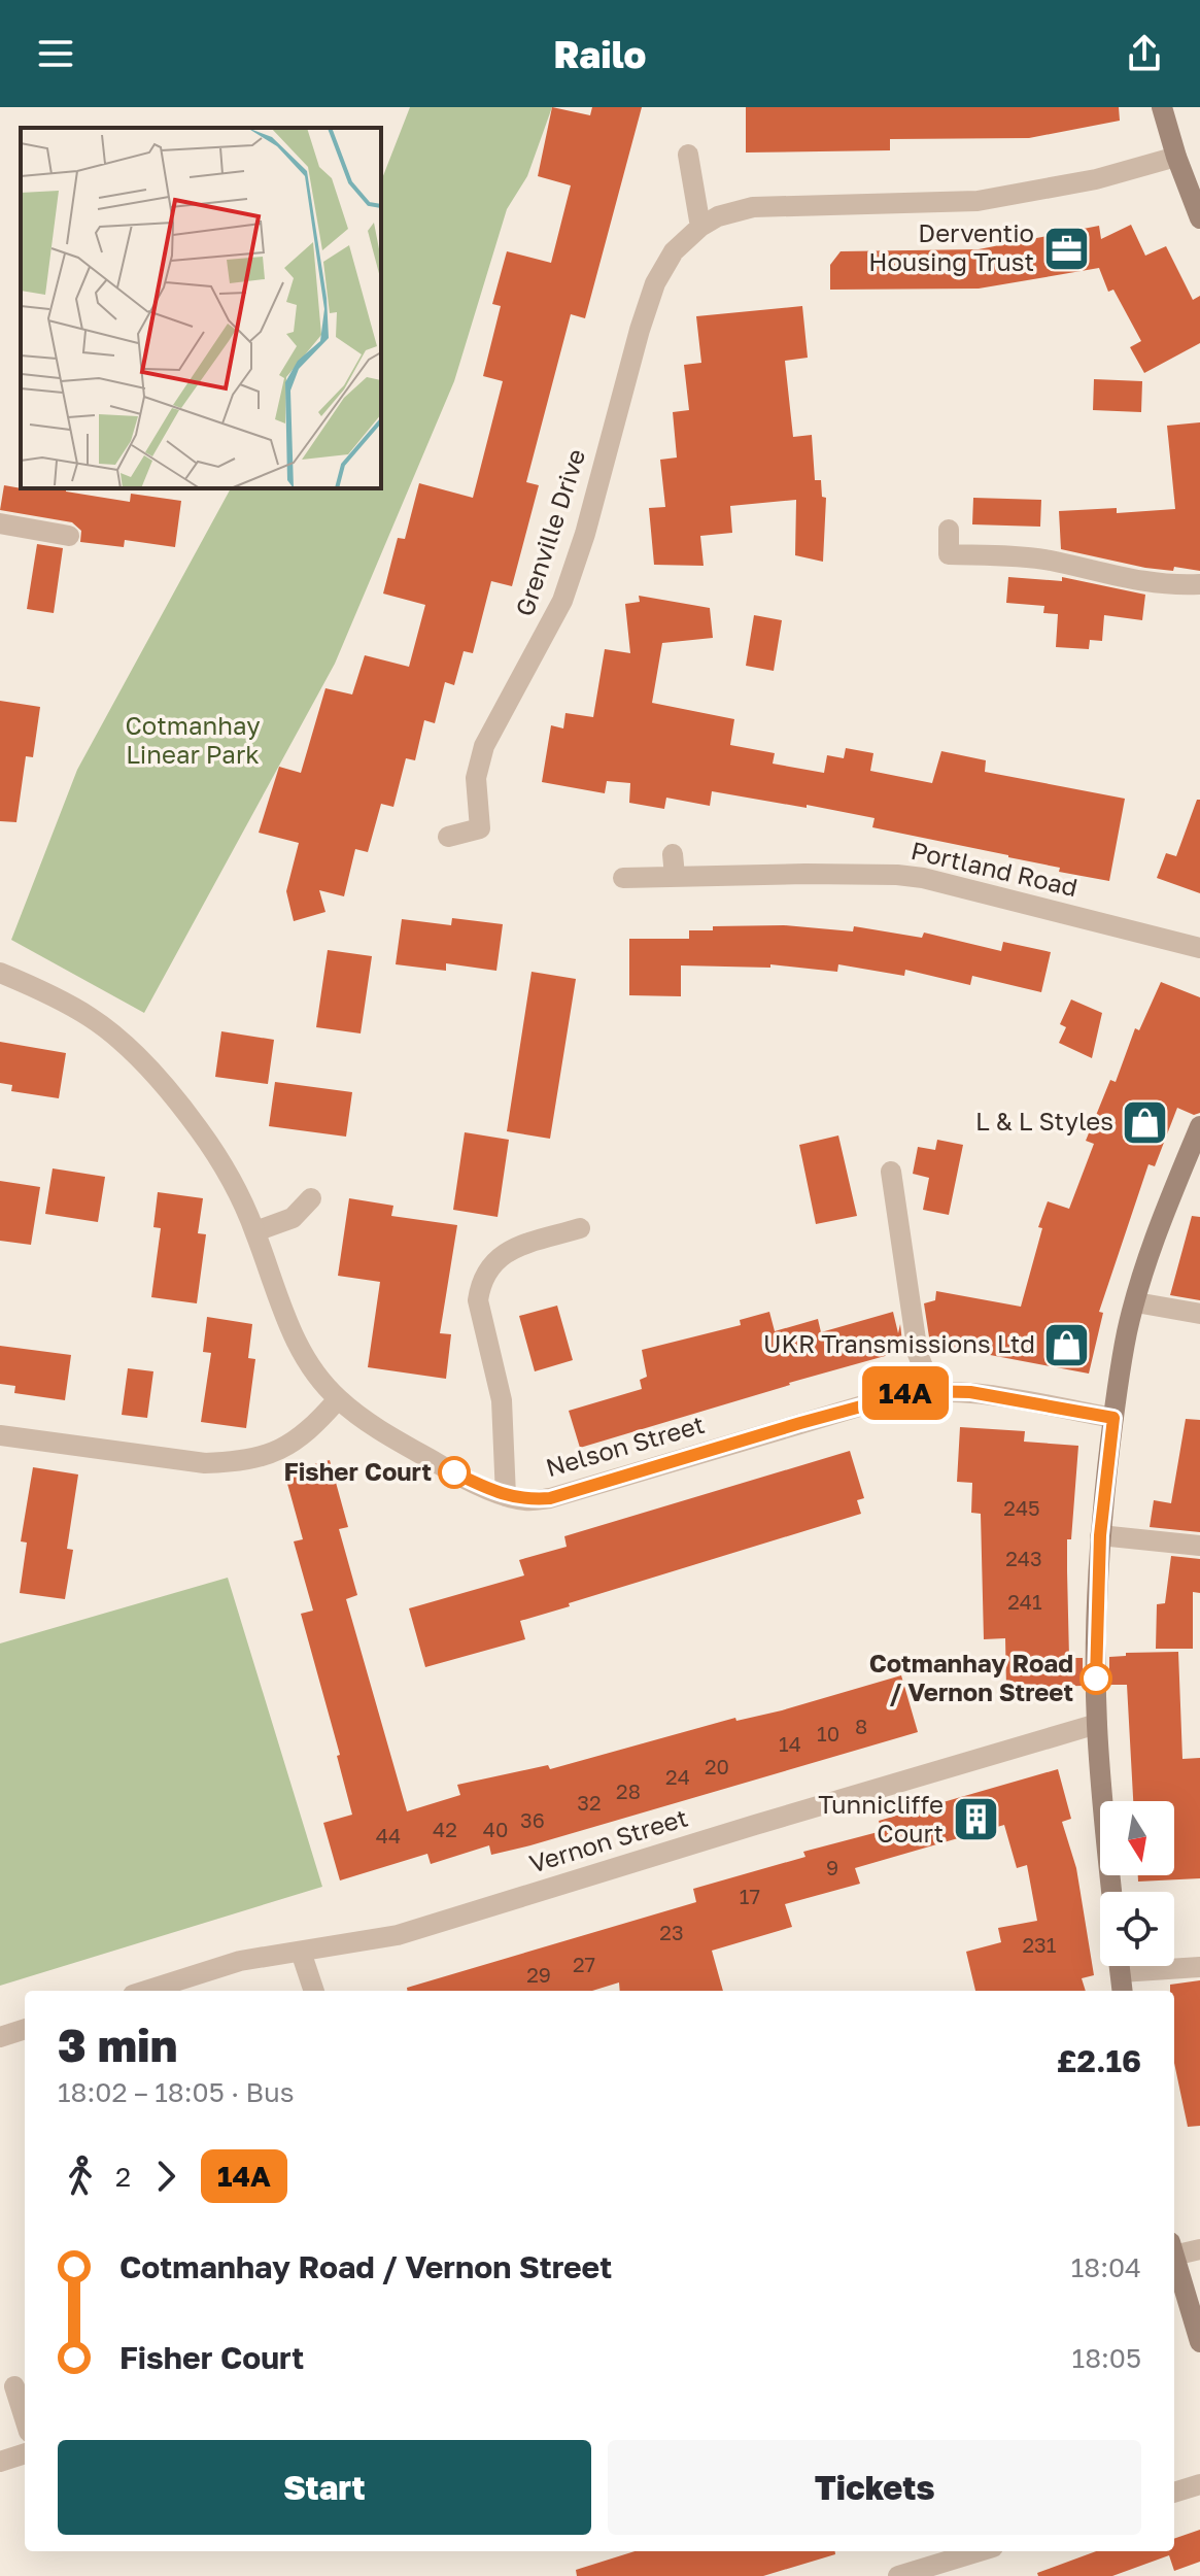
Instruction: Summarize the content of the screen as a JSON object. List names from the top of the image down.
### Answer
{
  "streets": {
    "street": [
      "Grenville Drive",
      "Portland Road",
      "Nelson Street",
      "Vernon Street"
    ]
  },
  "parks": ["Cotmanhay Linear Park"],
  "places": {
    "office": ["Derventio Housing Trust"],
    "shop": ["L & L Styles", "UKR Transmissions Ltd"],
    "other": ["Fisher Court", "Cotmanhay Road / Vernon Street"],
    "building": ["Tunnicliffe Court"]
  },
  "lines": ["bus line 14A"],
  "house_numbers": [
    "245",
    "243",
    "241",
    "8",
    "10",
    "14",
    "20",
    "24",
    "28",
    "32",
    "36",
    "42",
    "40",
    "44",
    "9",
    "17",
    "23",
    "231",
    "27",
    "29"
  ],
  "north": "bottom",
  "page": {
    "header": "Railo",
    "on_map": "14A",
    "heading": ["3 min", "18:02 – 18:05 · Bus", "£2.16"],
    "legs": ["2", "14A"],
    "list": [
      {
        "name": "Cotmanhay Road / Vernon Street",
        "value": "18:04"
      },
      {
        "name": "Fisher Court",
        "value": "18:05"
      }
    ],
    "buttons": ["Start", "Tickets"]
  }
}
